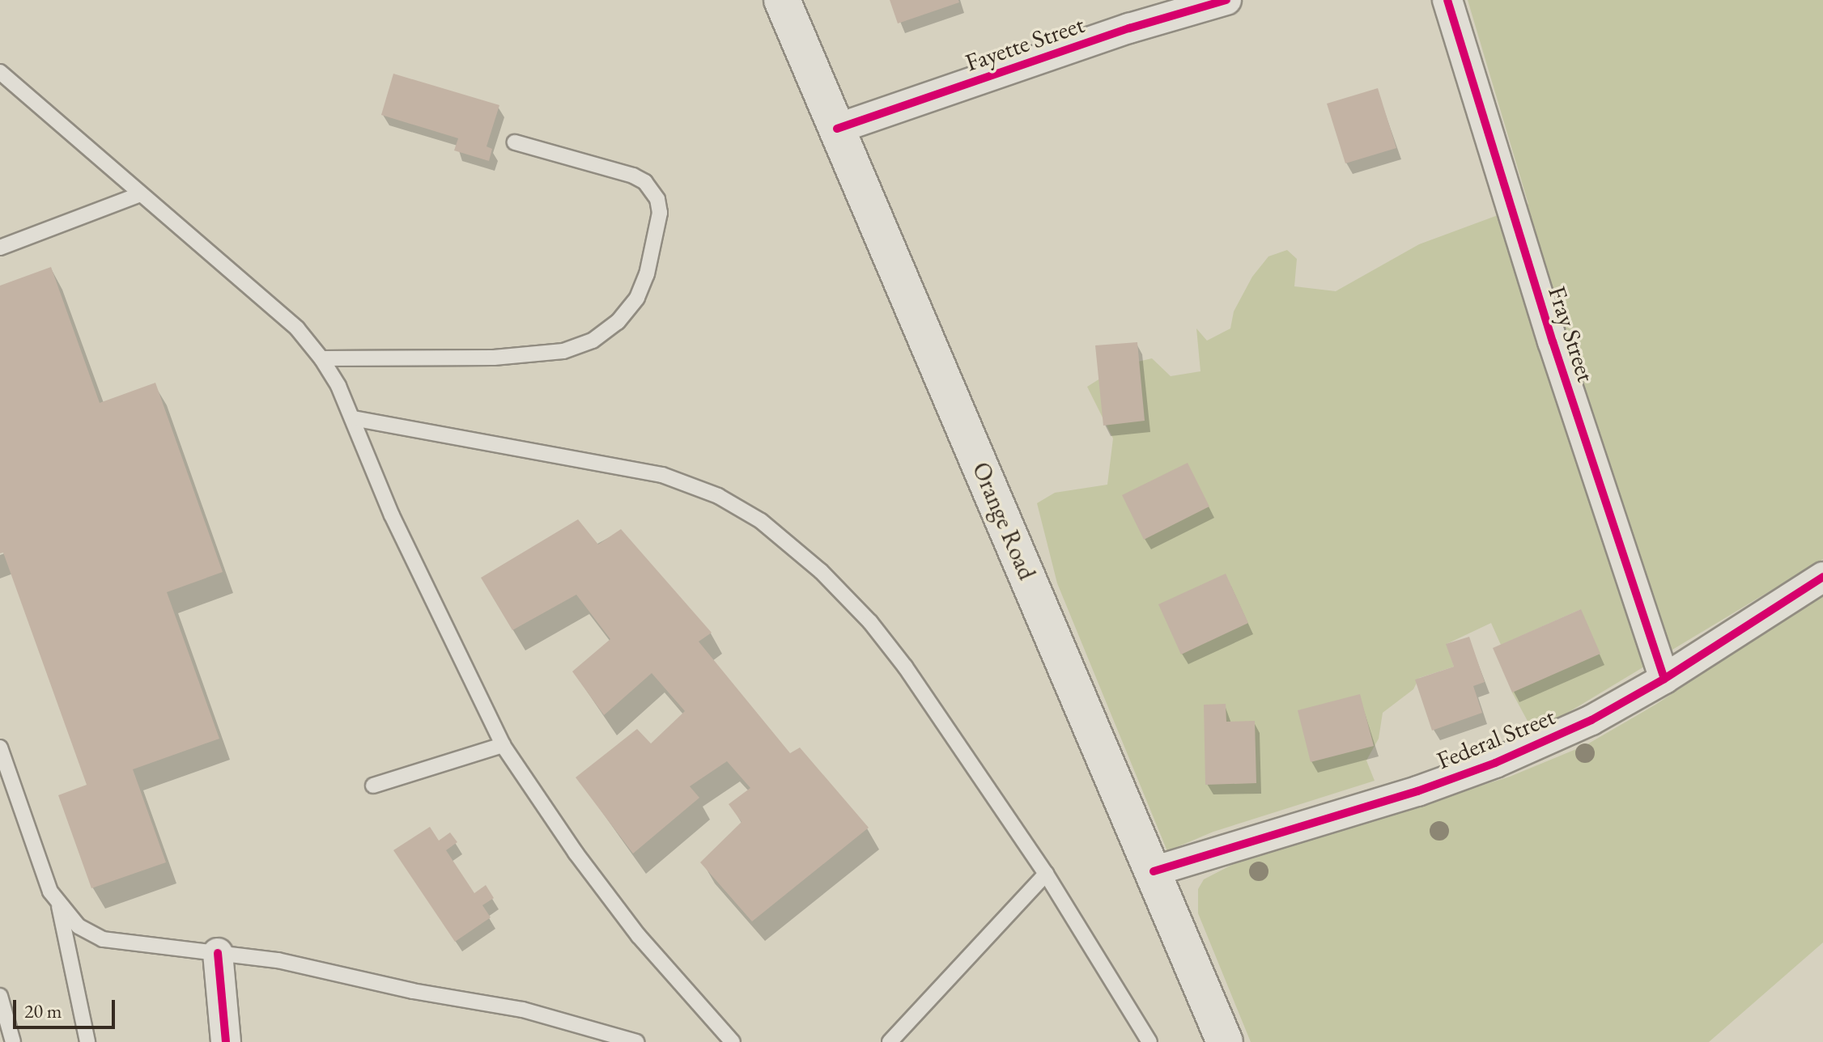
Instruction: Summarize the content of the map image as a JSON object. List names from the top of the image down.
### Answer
{
  "streets": {
    "main road": ["Orange Road"],
    "street": ["Fayette Street", "Fray Street", "Federal Street"]
  },
  "crossings": [
    ["Fayette Street", "Orange Road"],
    ["Fray Street", "Federal Street"],
    ["Orange Road", "Federal Street"]
  ],
  "scale_bar": "20 m"
}
